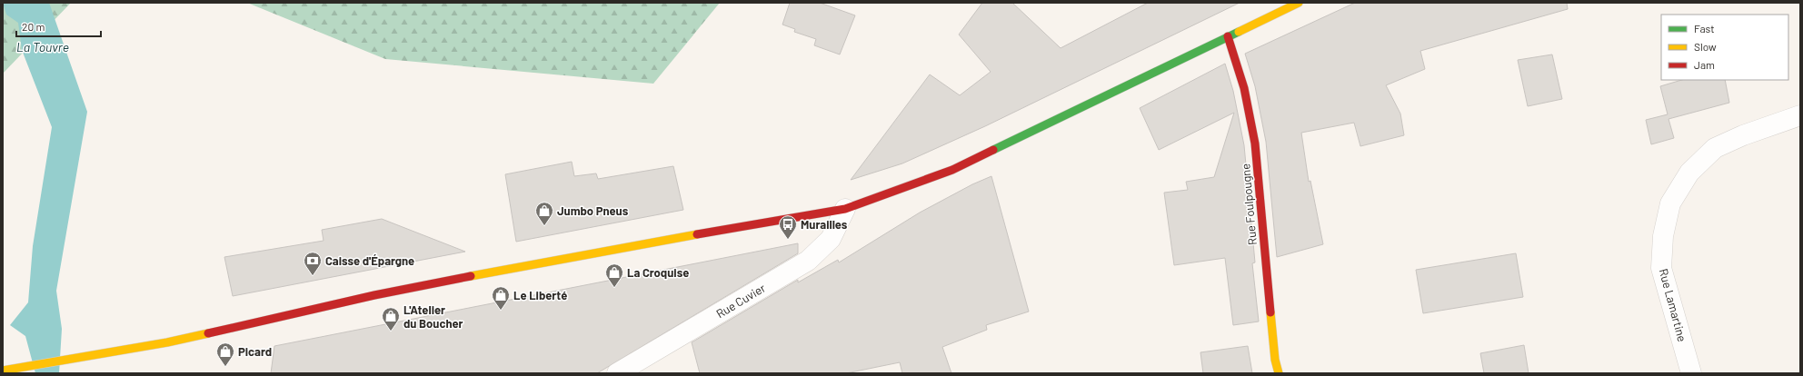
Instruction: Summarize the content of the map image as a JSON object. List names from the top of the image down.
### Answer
{
  "streets": {
    "main road": ["Rue Foulpougne"],
    "street": ["Rue Cuvier", "Rue Lamartine"]
  },
  "water": ["La Touvre"],
  "places": {
    "shop": [
      "Jumbo Pneus",
      "La Croquise",
      "Le Liberté",
      "L'Atelier du Boucher",
      "Picard"
    ],
    "bus stop": ["Murailles"],
    "bank": ["Caisse d'Épargne"]
  },
  "legend": ["Fast", "Slow", "Jam"],
  "scale_bar": "20 m"
}
